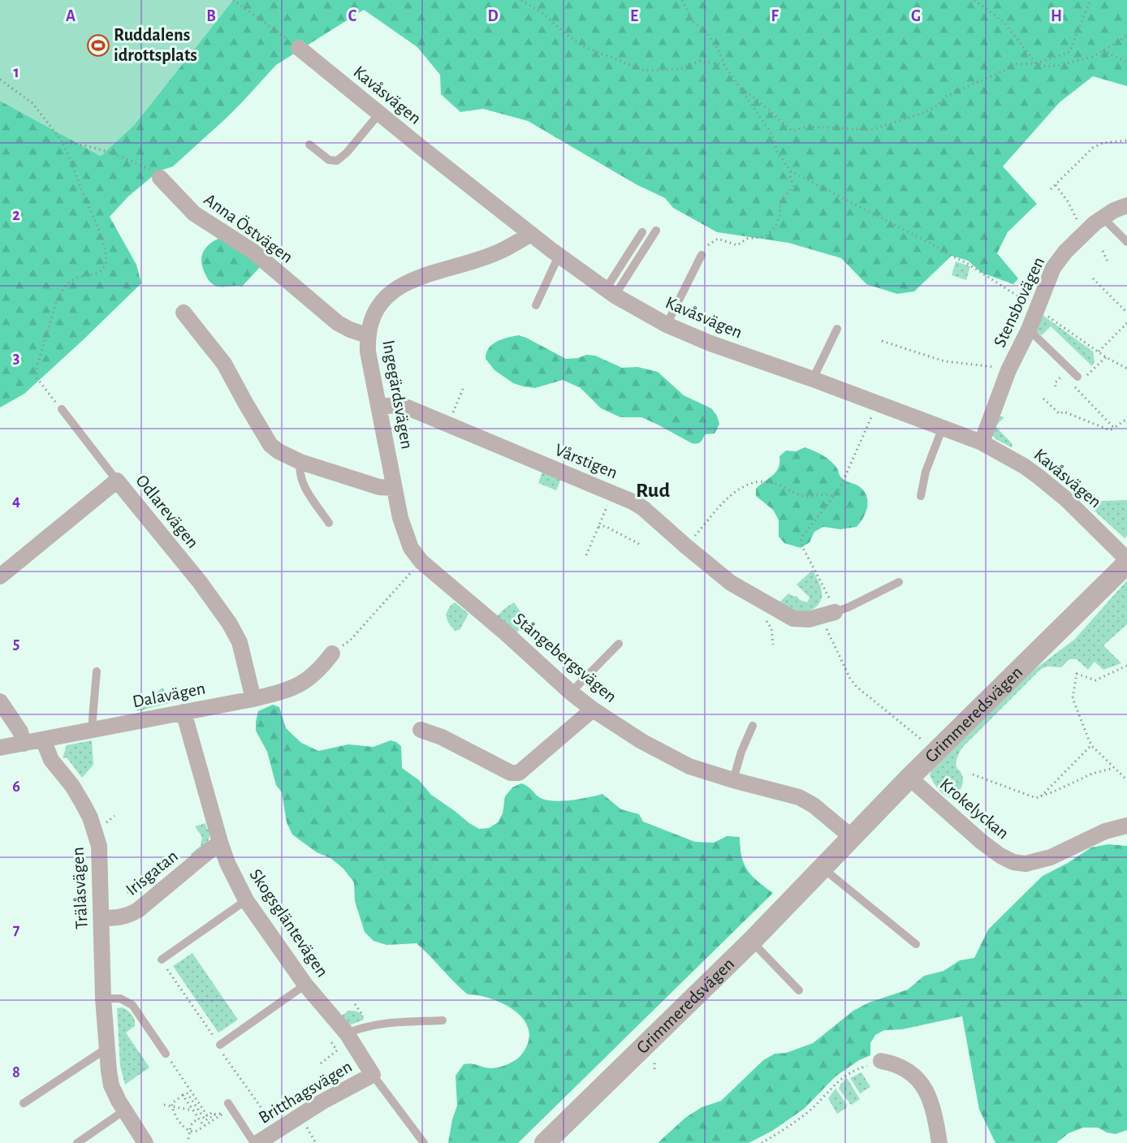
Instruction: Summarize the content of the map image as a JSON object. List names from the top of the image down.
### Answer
{
  "streets": {
    "street": [
      "Kavåsvägen",
      "Anna Östvägen",
      "Stensbovägen",
      "Ingegärdsvägen",
      "Vårstigen",
      "Odlarevägen",
      "Stångebergsvägen",
      "Dalavägen",
      "Grimmeredsvägen",
      "Krokelyckan",
      "Irisgatan",
      "Trälåsvägen",
      "Skogsgläntevägen",
      "Britthagsvägen"
    ]
  },
  "crossings": [
    ["Kavåsvägen", "Stensbovägen"],
    ["Kavåsvägen", "Ingegärdsvägen"],
    ["Anna Östvägen", "Ingegärdsvägen"],
    ["Ingegärdsvägen", "Vårstigen"],
    ["Ingegärdsvägen", "Stångebergsvägen"],
    ["Odlarevägen", "Dalavägen"],
    ["Stångebergsvägen", "Grimmeredsvägen"],
    ["Dalavägen", "Trälåsvägen"],
    ["Dalavägen", "Skogsgläntevägen"],
    ["Grimmeredsvägen", "Krokelyckan"],
    ["Irisgatan", "Trälåsvägen"],
    ["Irisgatan", "Skogsgläntevägen"],
    ["Skogsgläntevägen", "Britthagsvägen"]
  ],
  "districts": ["Rud"],
  "places": {
    "sports": ["Ruddalens idrottsplats"]
  },
  "grid": {
    "columns": [
      "A",
      "B",
      "C",
      "D",
      "E",
      "F",
      "G",
      "H"
    ],
    "rows": [
      "1",
      "2",
      "3",
      "4",
      "5",
      "6",
      "7",
      "8"
    ]
  }
}
